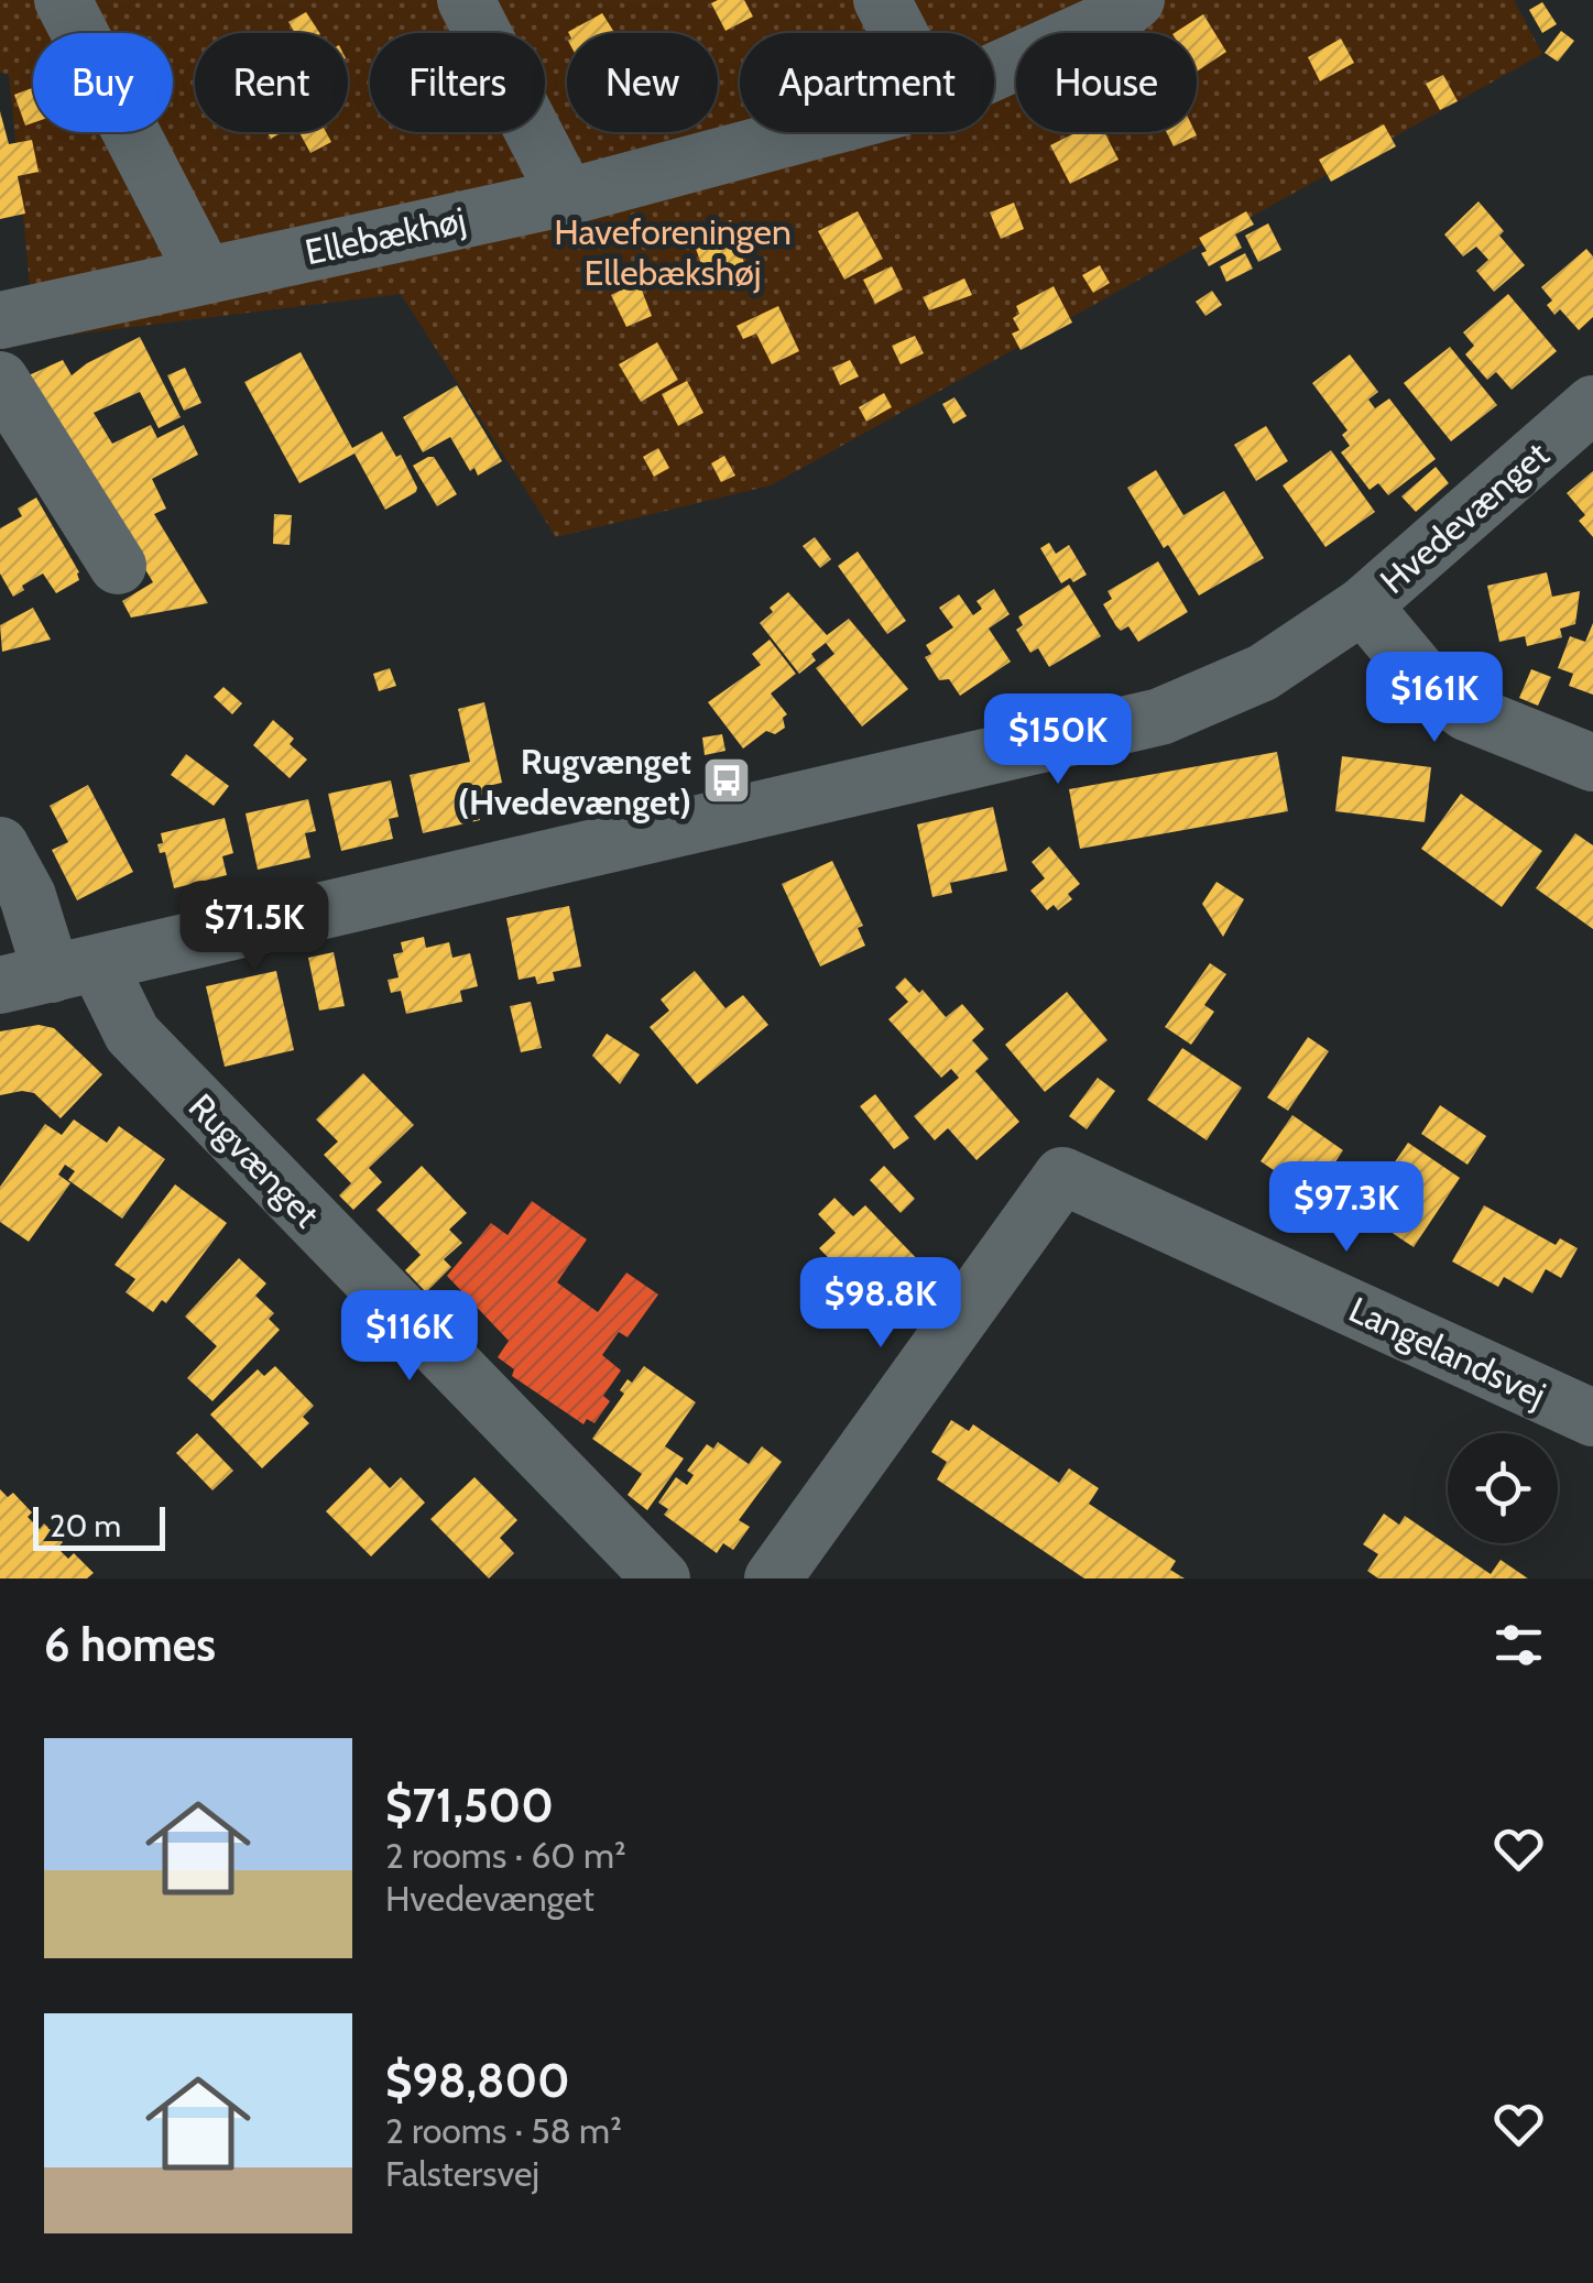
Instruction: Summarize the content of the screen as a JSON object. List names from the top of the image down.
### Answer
{
  "streets": {
    "street": [
      "Ellebækhøj",
      "Hvedevænget",
      "Rugvænget",
      "Langelandsvej"
    ]
  },
  "crossings": [
    ["Hvedevænget", "Rugvænget"]
  ],
  "parks": ["Haveforeningen Ellebækshøj"],
  "places": {
    "bus stop": ["Rugvænget (Hvedevænget)"]
  },
  "scale_bar": "20 m",
  "page": {
    "chip": [
      "Buy",
      "Rent",
      "Filters",
      "New",
      "Apartment",
      "House"
    ],
    "price": [
      "$161K",
      "$150K",
      "$71.5K",
      "$97.3K",
      "$98.8K",
      "$116K"
    ],
    "scale": "20 m",
    "heading": "6 homes",
    "list": [
      {
        "name": "$71,500",
        "note": "2 rooms · 60 m² · Hvedevænget"
      },
      {
        "name": "$98,800",
        "note": "2 rooms · 58 m² · Falstersvej"
      }
    ]
  }
}
